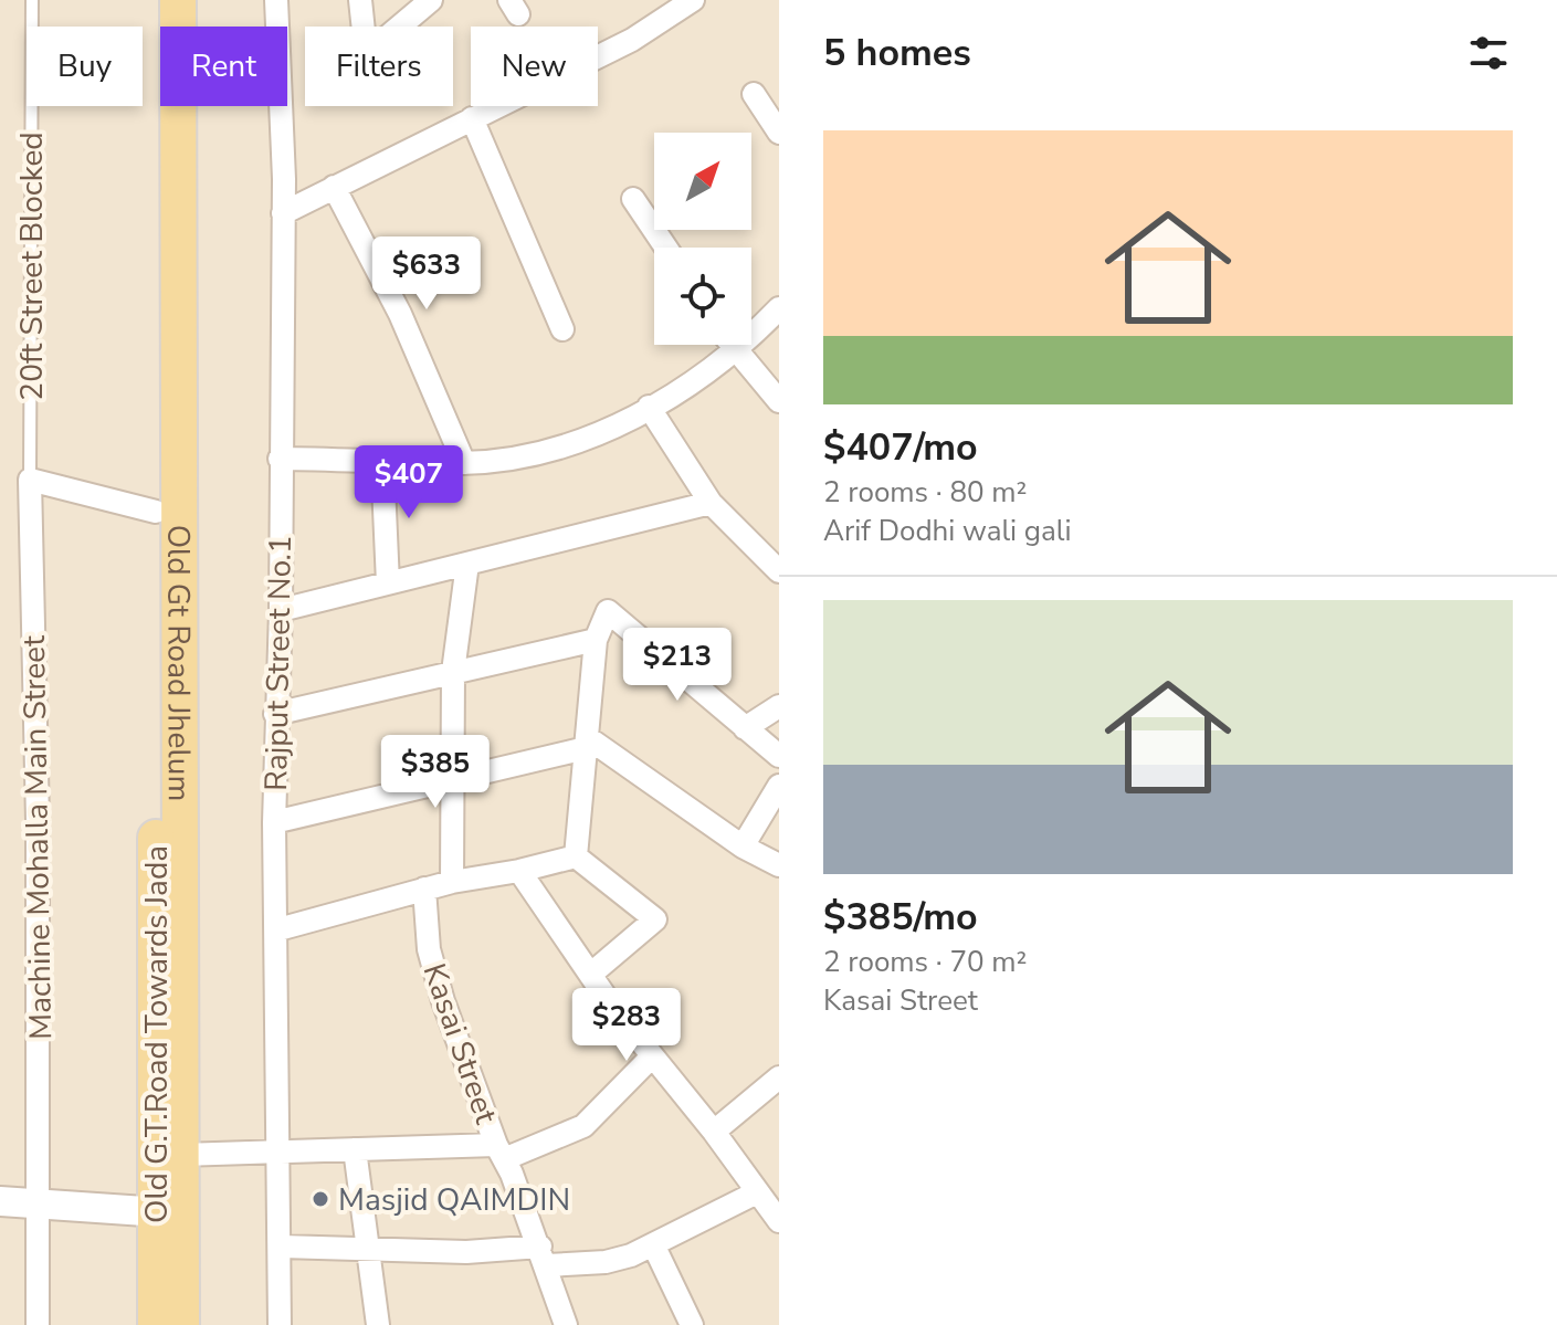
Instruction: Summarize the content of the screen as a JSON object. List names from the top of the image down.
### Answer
{
  "streets": {
    "main road": ["Old Gt Road Jhelum", "Old G.T.Road Towards Jada"],
    "street": ["Rajput Street No.1", "Machine Mohalla Main Street", "Kasai Street"],
    "lane": ["20ft Street Blocked"]
  },
  "crossings": [
    ["20ft Street Blocked", "Machine Mohalla Main Street"],
    ["Old Gt Road Jhelum", "Old G.T.Road Towards Jada"]
  ],
  "places": ["Masjid QAIMDIN"],
  "north": "top right",
  "page": {
    "heading": "5 homes",
    "chip": [
      "Buy",
      "Rent",
      "Filters",
      "New"
    ],
    "list": [
      {
        "name": "$407/mo",
        "note": "2 rooms · 80 m² · Arif Dodhi wali gali"
      },
      {
        "name": "$385/mo",
        "note": "2 rooms · 70 m² · Kasai Street"
      }
    ],
    "price": [
      "$633",
      "$407",
      "$213",
      "$385",
      "$283"
    ]
  }
}
